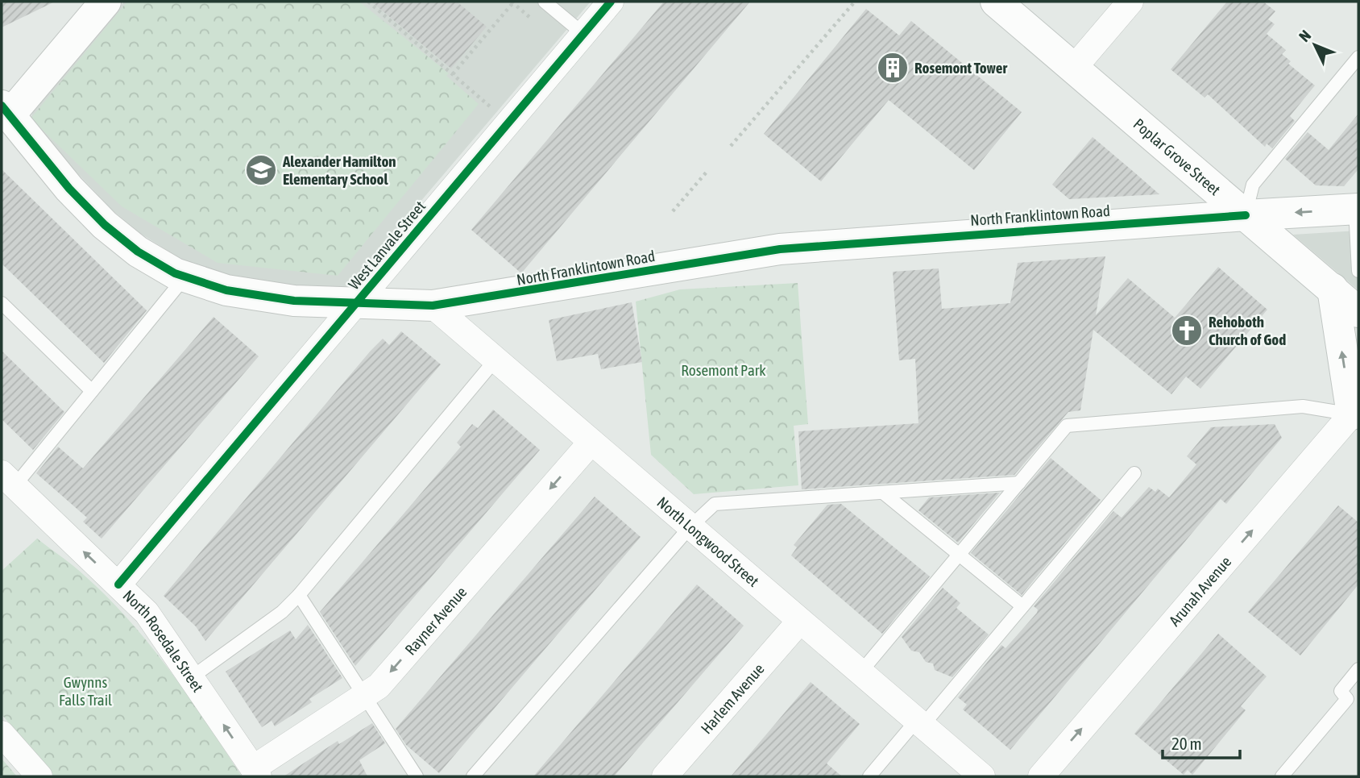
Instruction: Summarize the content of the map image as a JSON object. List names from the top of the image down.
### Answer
{
  "streets": {
    "street": [
      "Poplar Grove Street",
      "North Franklintown Road",
      "West Lanvale Street",
      "North Longwood Street",
      "Arunah Avenue",
      "Rayner Avenue",
      "North Rosedale Street",
      "Harlem Avenue"
    ]
  },
  "crossings": [
    ["Poplar Grove Street", "North Franklintown Road"],
    ["North Franklintown Road", "West Lanvale Street"],
    ["North Franklintown Road", "North Longwood Street"],
    ["West Lanvale Street", "North Rosedale Street"],
    ["North Longwood Street", "Rayner Avenue"],
    ["North Longwood Street", "Harlem Avenue"],
    ["Rayner Avenue", "North Rosedale Street"]
  ],
  "one_way": ["Arunah Avenue", "Rayner Avenue", "North Rosedale Street"],
  "parks": ["Rosemont Park", "Gwynns Falls Trail"],
  "places": {
    "building": ["Rosemont Tower"],
    "school or university": ["Alexander Hamilton Elementary School"],
    "church": ["Rehoboth Church of God"]
  },
  "scale_bar": "20 m",
  "north": "top left"
}
